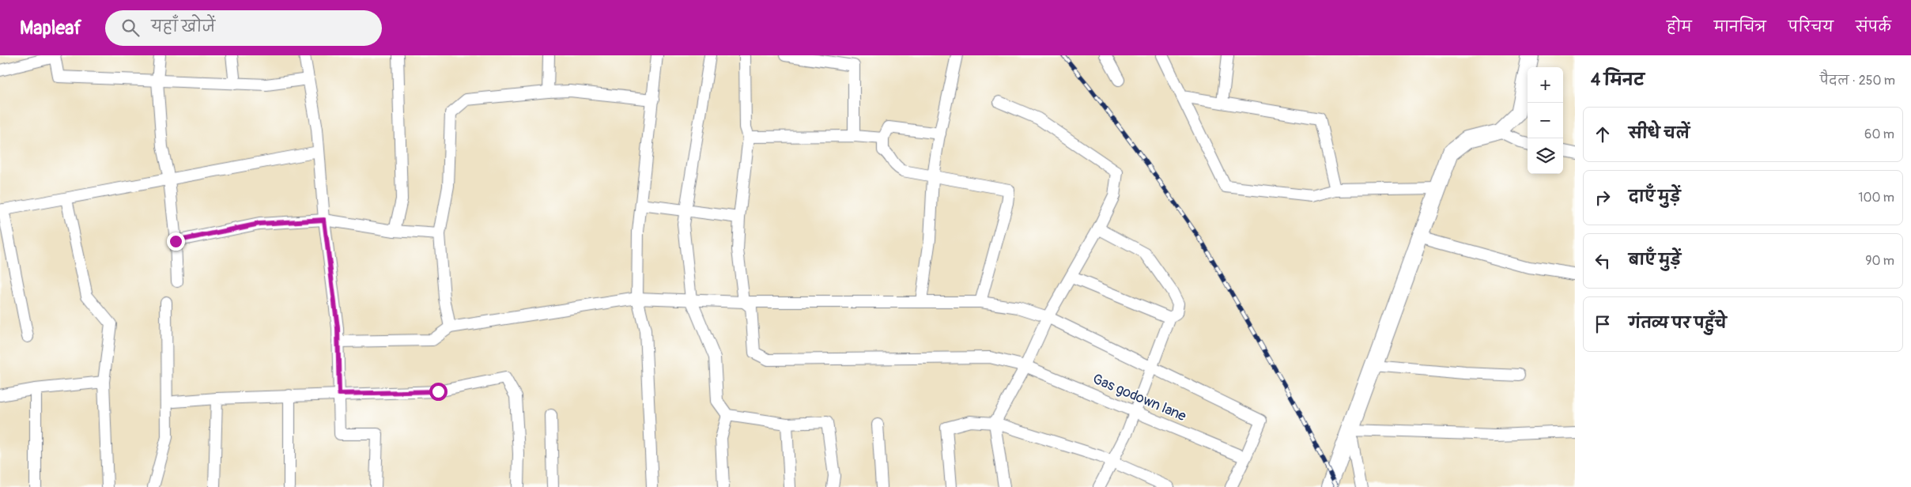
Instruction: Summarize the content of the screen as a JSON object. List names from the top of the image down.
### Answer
{
  "streets": {
    "street": ["Gas godown lane"]
  },
  "page": {
    "header": "Mapleaf",
    "search": "यहाँ खोजें",
    "nav": [
      "होम",
      "मानचित्र",
      "परिचय",
      "संपर्क"
    ],
    "heading": ["4 मिनट", "पैदल · 250 m"],
    "map_buttons": ["+", "−"],
    "list": [
      ["सीधे चलें", "60 m"],
      ["दाएँ मुड़ें", "100 m"],
      ["बाएँ मुड़ें", "90 m"],
      "गंतव्य पर पहुँचे"
    ]
  }
}
